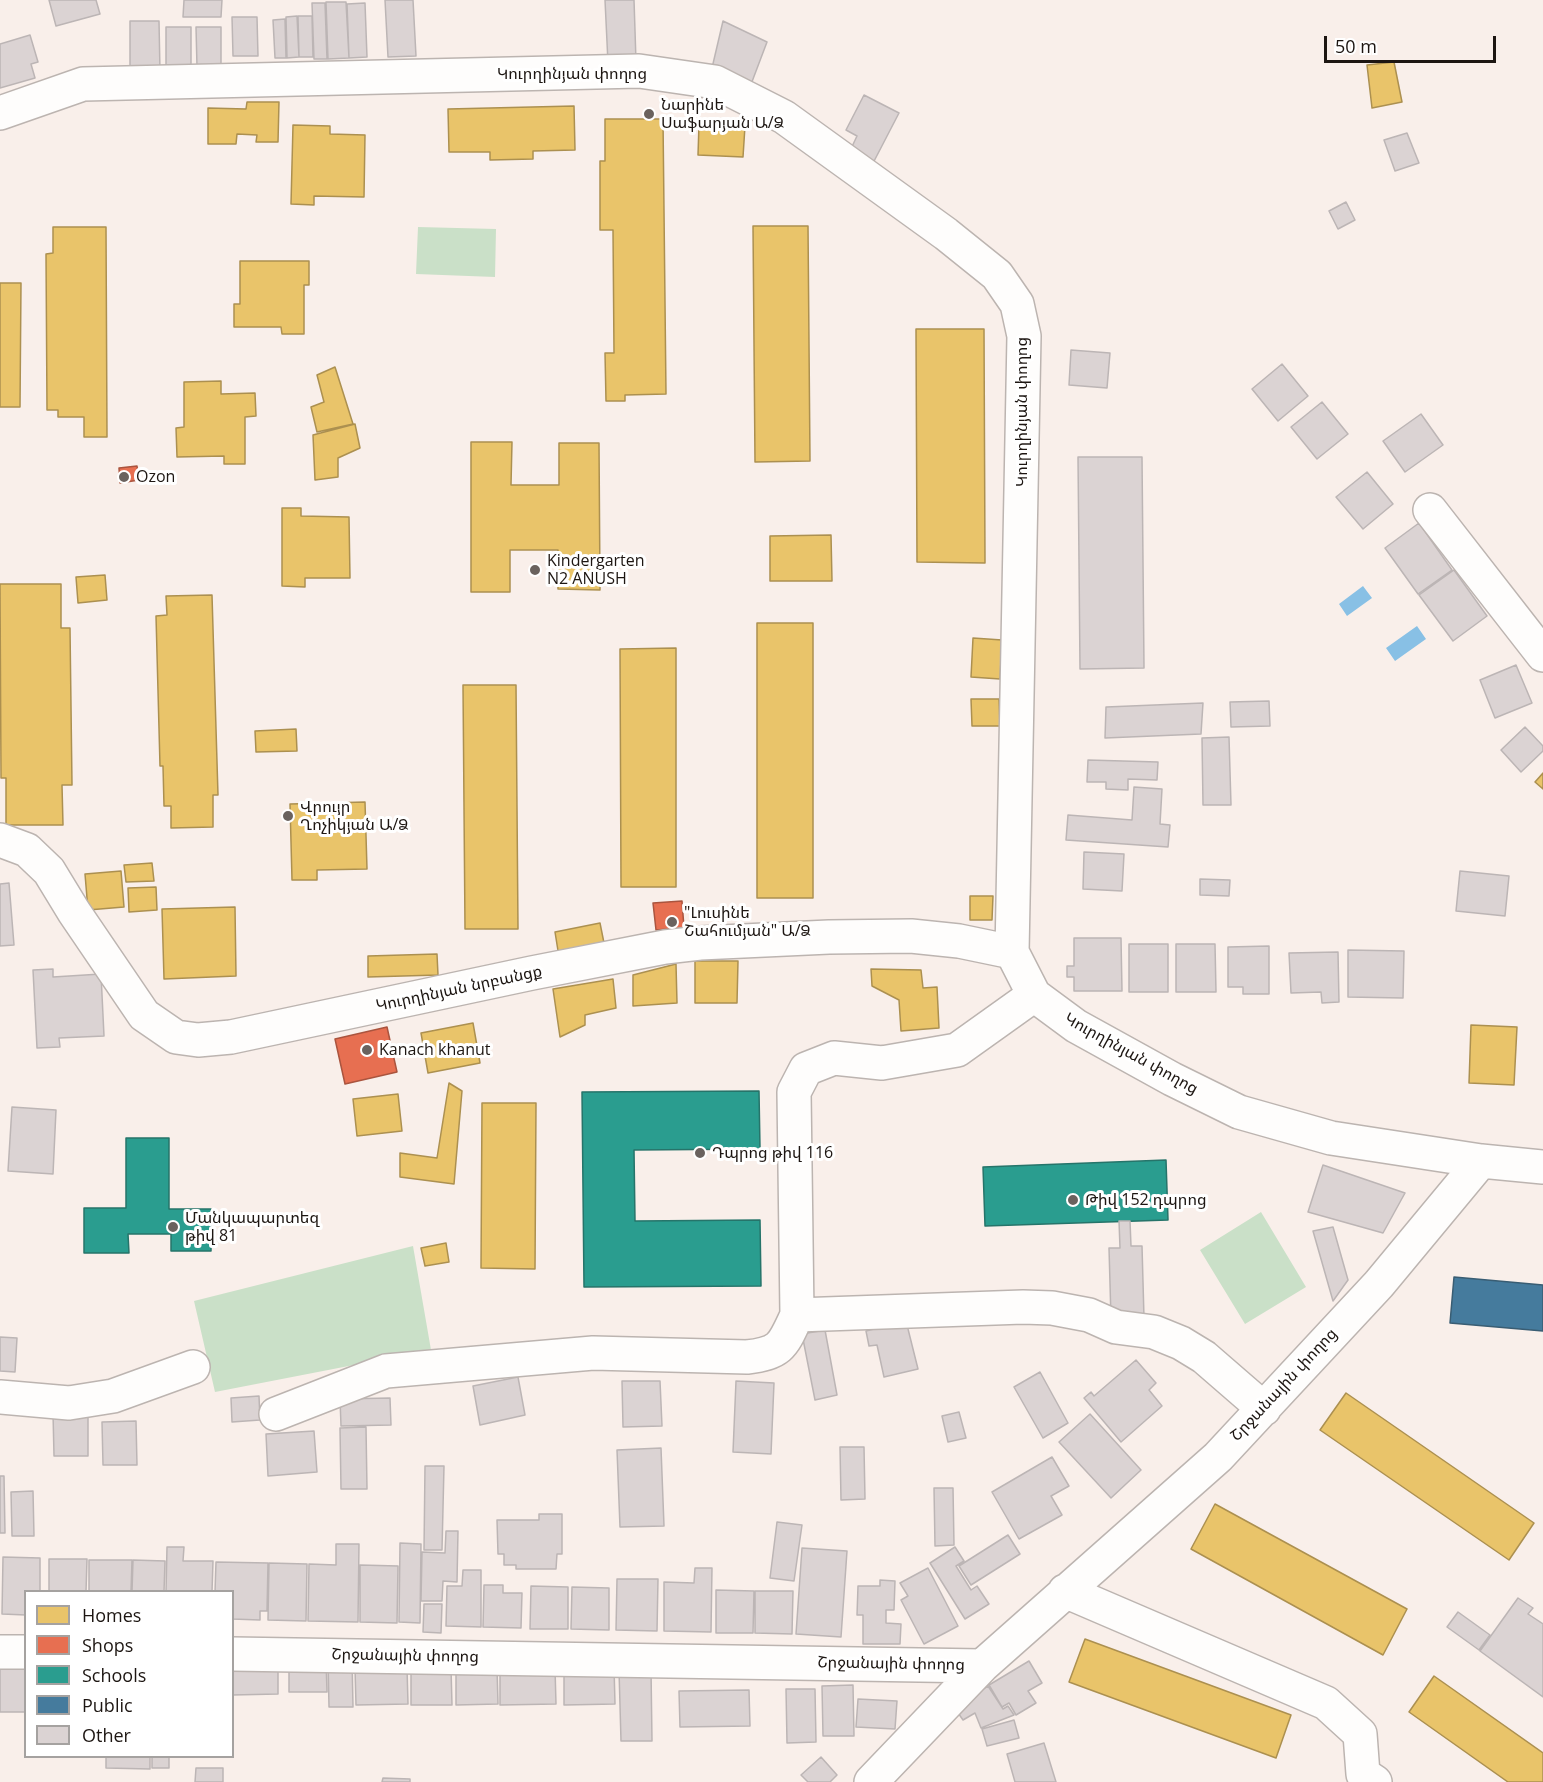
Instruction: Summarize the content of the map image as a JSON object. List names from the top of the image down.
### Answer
{
  "streets": {
    "street": ["Կուրղինյան փողոց", "Կուրղինյան նրբանցք", "Շրջանային փողոց"]
  },
  "crossings": [
    ["Կուրղինյան փողոց", "Կուրղինյան նրբանցք"],
    ["Կուրղինյան փողոց", "Շրջանային փողոց"]
  ],
  "places": [
    "Նարինե Սաֆարյան Ա/Ձ",
    "Ozon",
    "Kindergarten N2 ANUSH",
    "Վրույր Ղոչիկյան Ա/Ձ",
    "\"Լուսինե Շահումյան\" Ա/Ձ",
    "Kanach khanut",
    "Դպրոց թիվ 116",
    "Թիվ 152 դպրոց",
    "Մանկապարտեզ թիվ 81"
  ],
  "legend": [
    "Homes",
    "Shops",
    "Schools",
    "Public",
    "Other"
  ],
  "scale_bar": "50 m"
}
